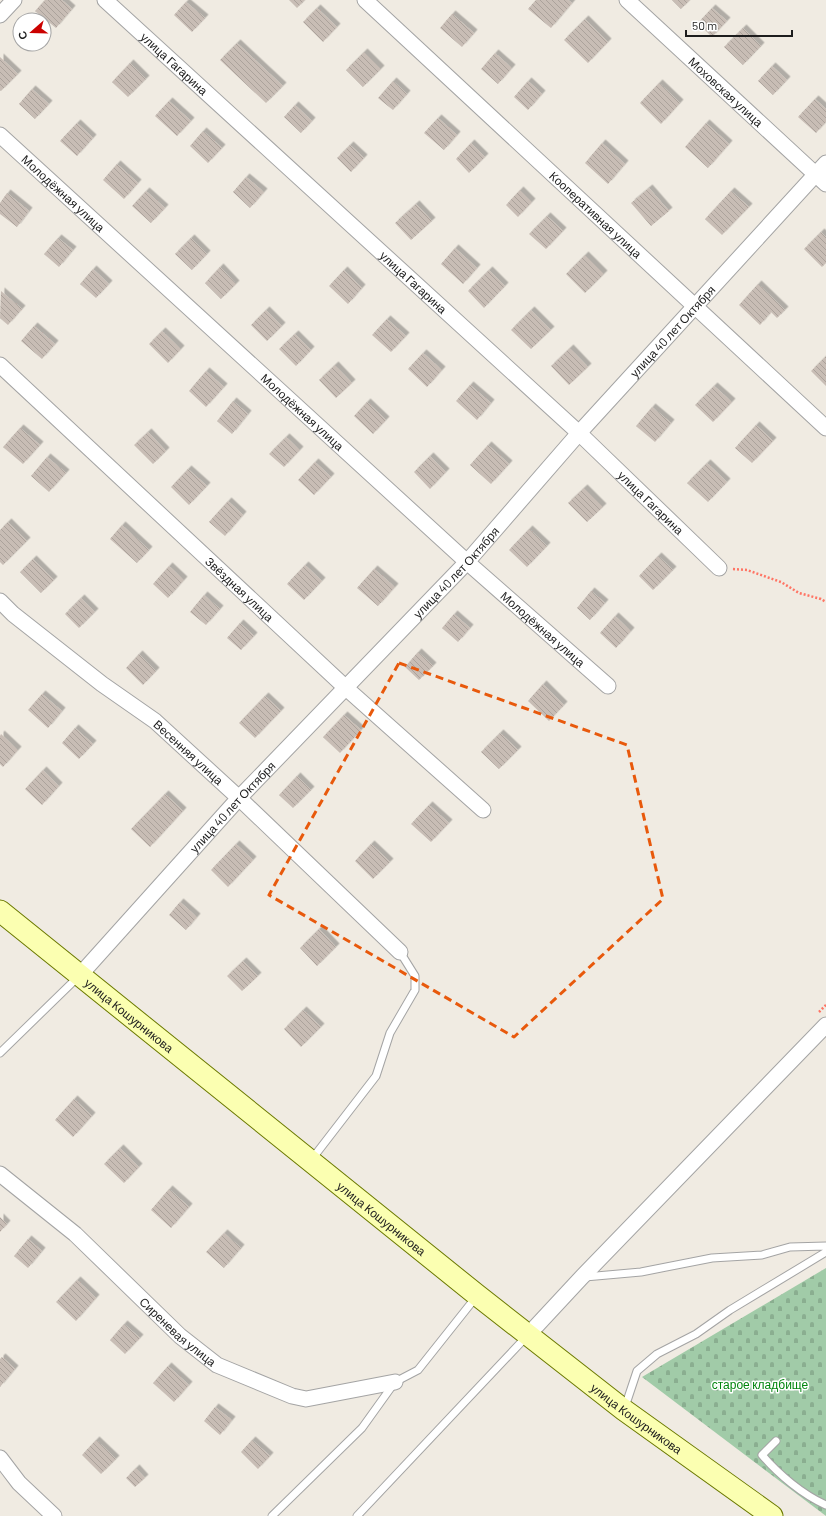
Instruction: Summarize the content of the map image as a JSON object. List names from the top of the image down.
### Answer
{
  "streets": {
    "main road": ["улица Кошурникова"],
    "street": [
      "улица Гагарина",
      "Моховская улица",
      "Молодёжная улица",
      "Кооперативная улица",
      "улица 40 лет Октября",
      "Звёздная улица",
      "Весенняя улица",
      "Сиреневая улица"
    ]
  },
  "crossings": [
    ["улица Гагарина", "улица 40 лет Октября"],
    ["Моховская улица", "улица 40 лет Октября"],
    ["Молодёжная улица", "улица 40 лет Октября"],
    ["Кооперативная улица", "улица 40 лет Октября"],
    ["улица 40 лет Октября", "Звёздная улица"],
    ["улица 40 лет Октября", "Весенняя улица"],
    ["улица 40 лет Октября", "улица Кошурникова"]
  ],
  "parks": ["старое кладбище"],
  "scale_bar": "50 m",
  "north": "left"
}
